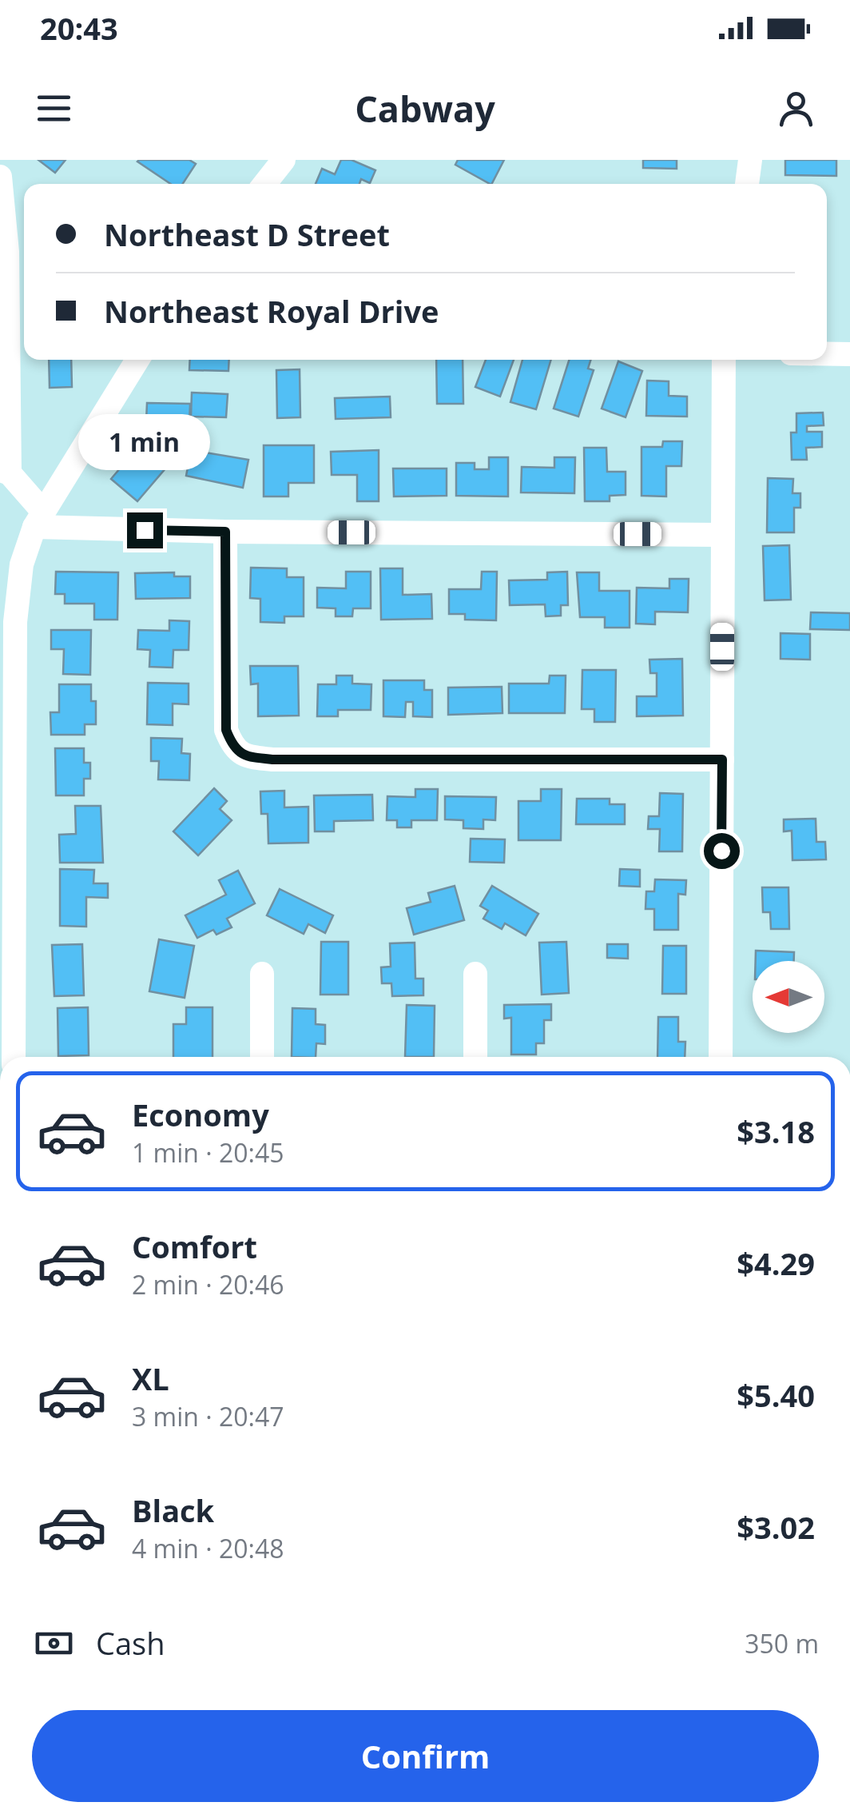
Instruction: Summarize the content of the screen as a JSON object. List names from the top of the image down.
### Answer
{
  "north": "left",
  "page": {
    "status": "20:43",
    "header": "Cabway",
    "banner": ["Northeast D Street", "Northeast Royal Drive"],
    "bubble": "1 min",
    "list": [
      {
        "name": "Economy",
        "note": "1 min · 20:45",
        "value": "$3.18"
      },
      {
        "name": "Comfort",
        "note": "2 min · 20:46",
        "value": "$4.29"
      },
      {
        "name": "XL",
        "note": "3 min · 20:47",
        "value": "$5.40"
      },
      {
        "name": "Black",
        "note": "4 min · 20:48",
        "value": "$3.02"
      }
    ],
    "pay": ["Cash", "350 m"],
    "buttons": "Confirm"
  }
}
